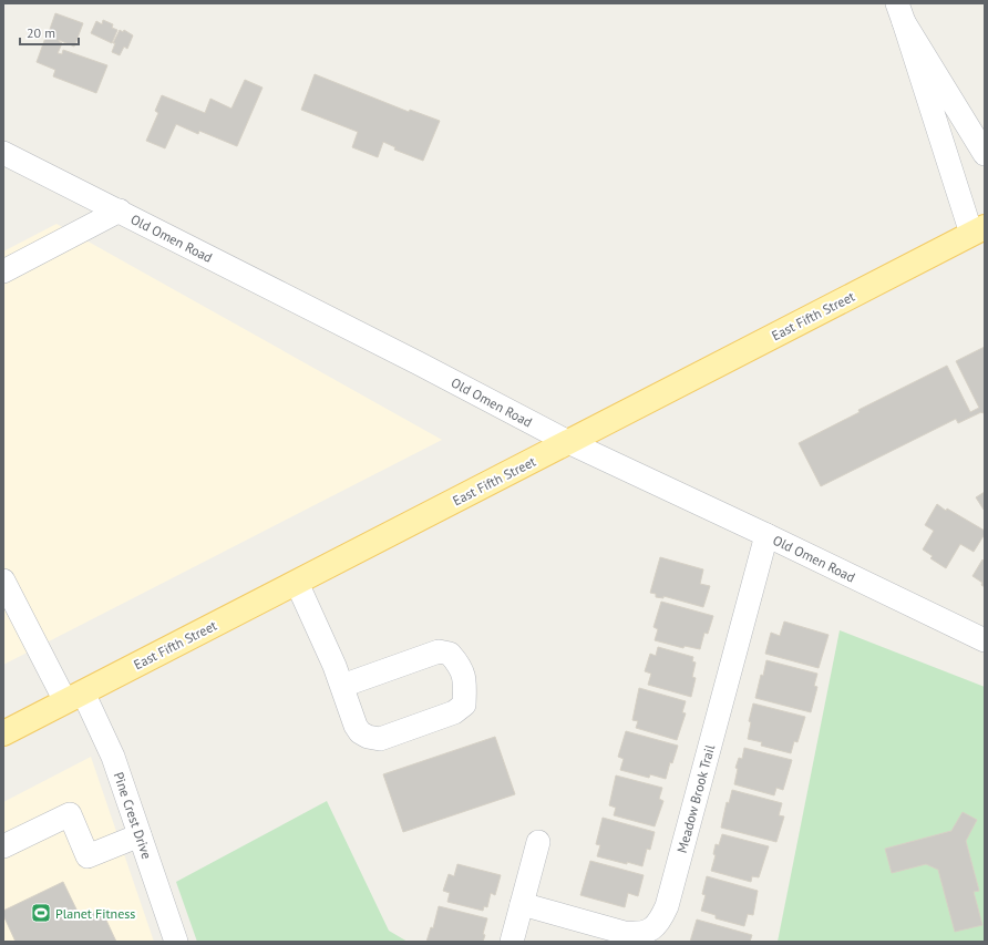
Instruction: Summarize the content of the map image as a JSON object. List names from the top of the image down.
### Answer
{
  "streets": {
    "main road": ["East Fifth Street"],
    "street": ["Old Omen Road", "Meadow Brook Trail", "Pine Crest Drive"]
  },
  "crossings": [
    ["Old Omen Road", "East Fifth Street"],
    ["Old Omen Road", "Meadow Brook Trail"],
    ["East Fifth Street", "Pine Crest Drive"]
  ],
  "places": {
    "sports": ["Planet Fitness"]
  },
  "scale_bar": "20 m"
}
